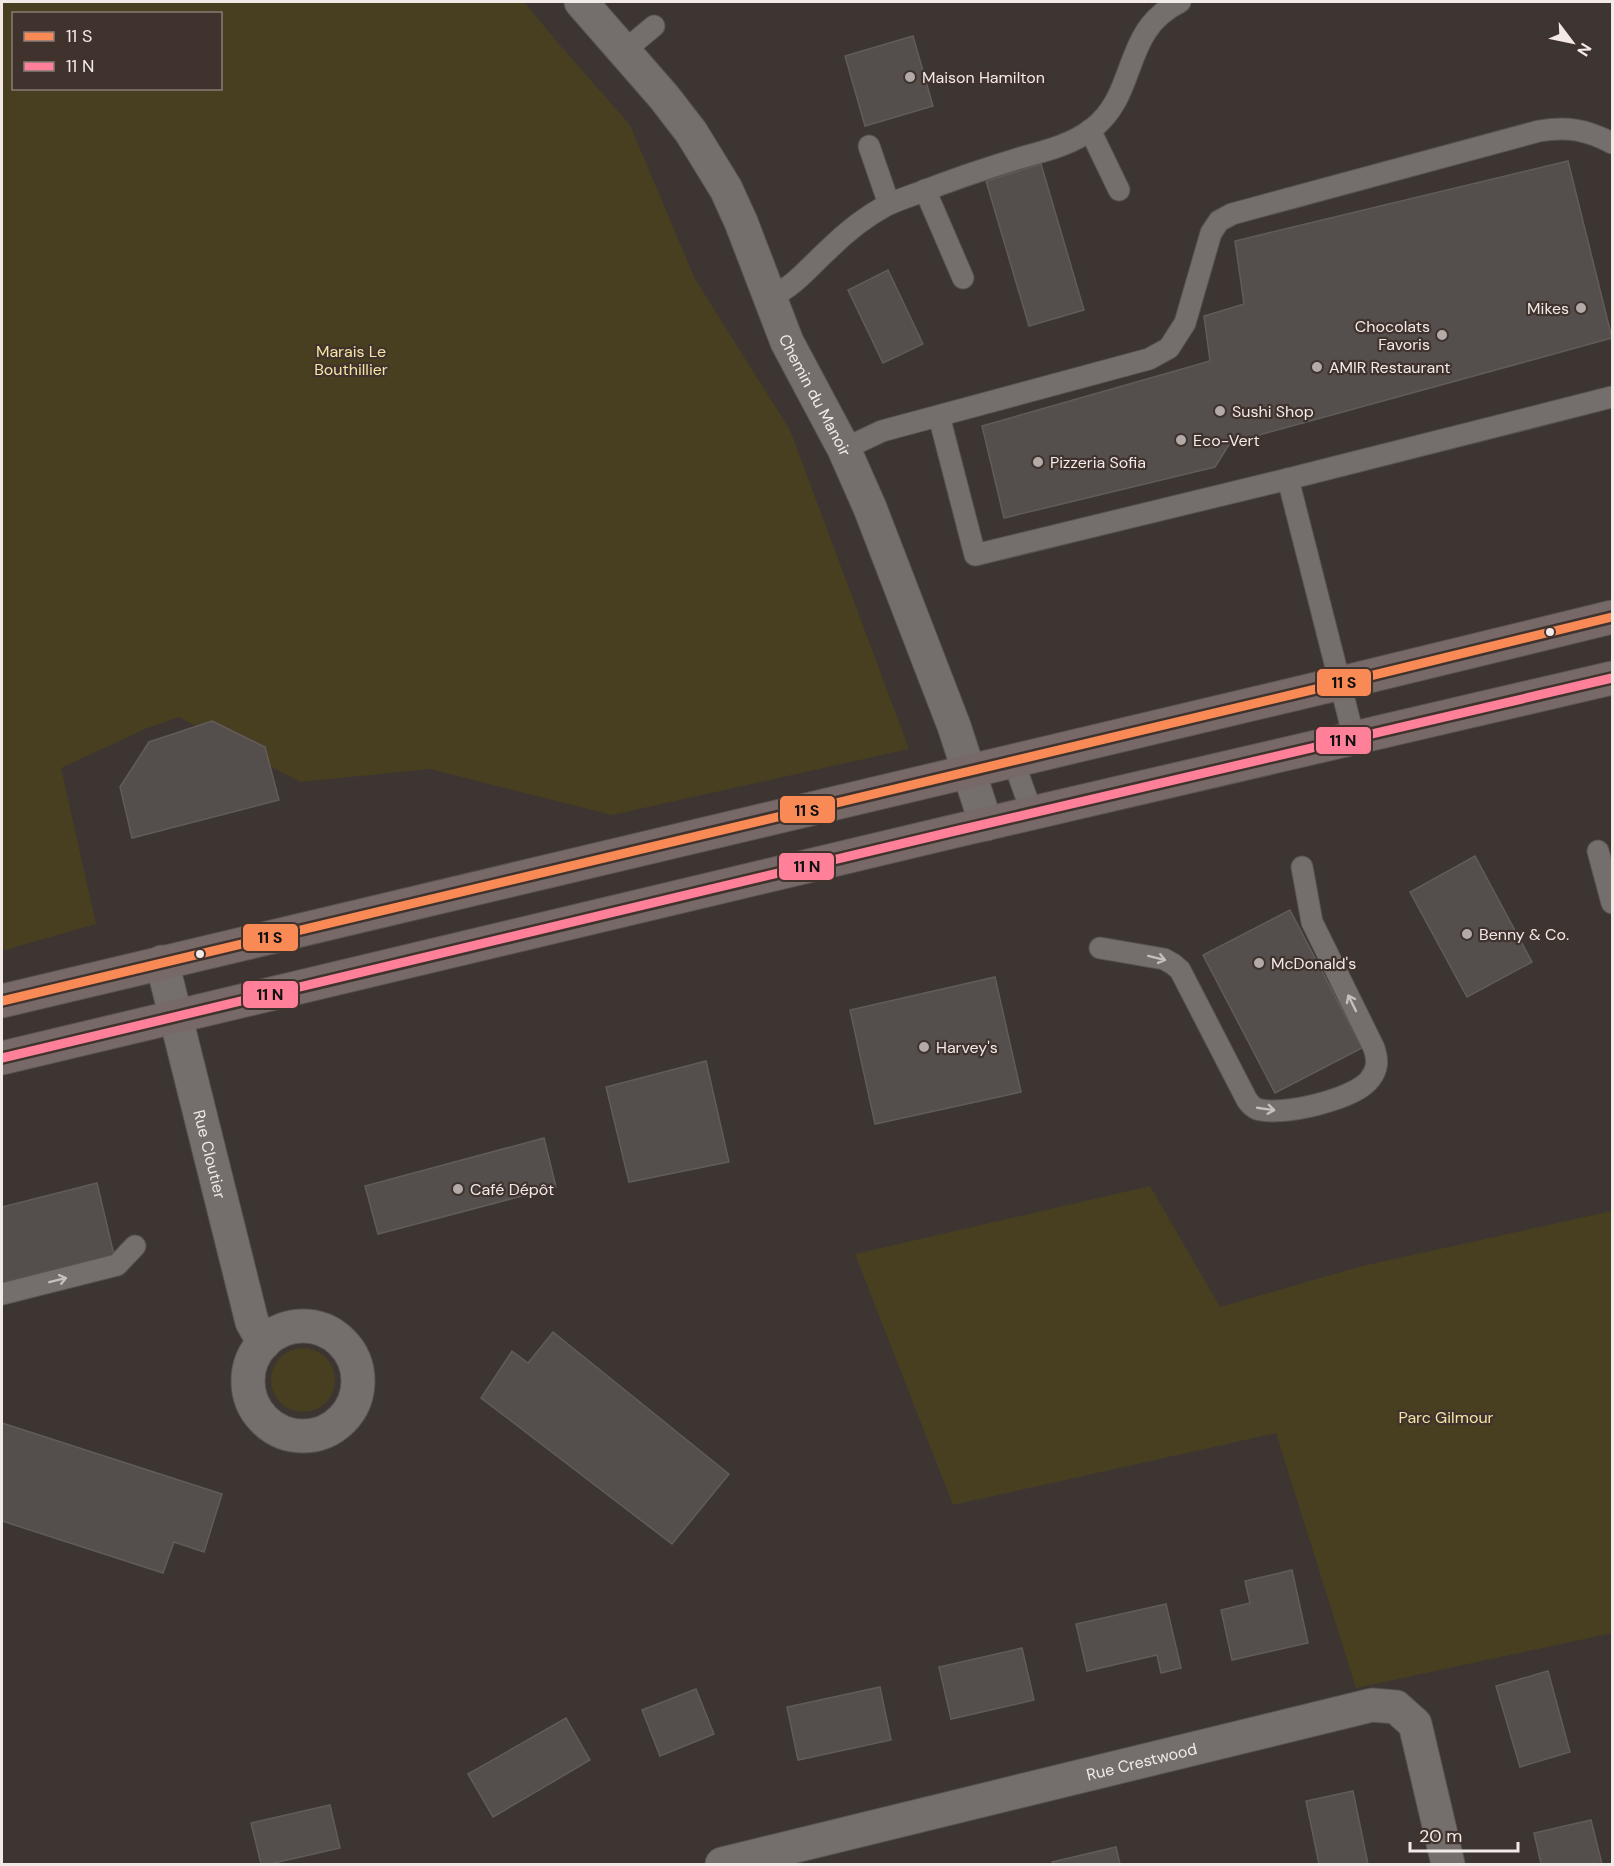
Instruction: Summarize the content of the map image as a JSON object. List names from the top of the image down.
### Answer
{
  "streets": {
    "street": ["Chemin du Manoir", "Rue Cloutier", "Rue Crestwood"]
  },
  "parks": ["Marais Le Bouthillier", "Parc Gilmour"],
  "places": [
    "Maison Hamilton",
    "Mikes",
    "Chocolats Favoris",
    "AMIR Restaurant",
    "Sushi Shop",
    "Eco-Vert",
    "Pizzeria Sofia",
    "Benny & Co.",
    "McDonald's",
    "Harvey's",
    "Café Dépôt"
  ],
  "legend": ["11 S", "11 N"],
  "scale_bar": "20 m",
  "north": "bottom right"
}
